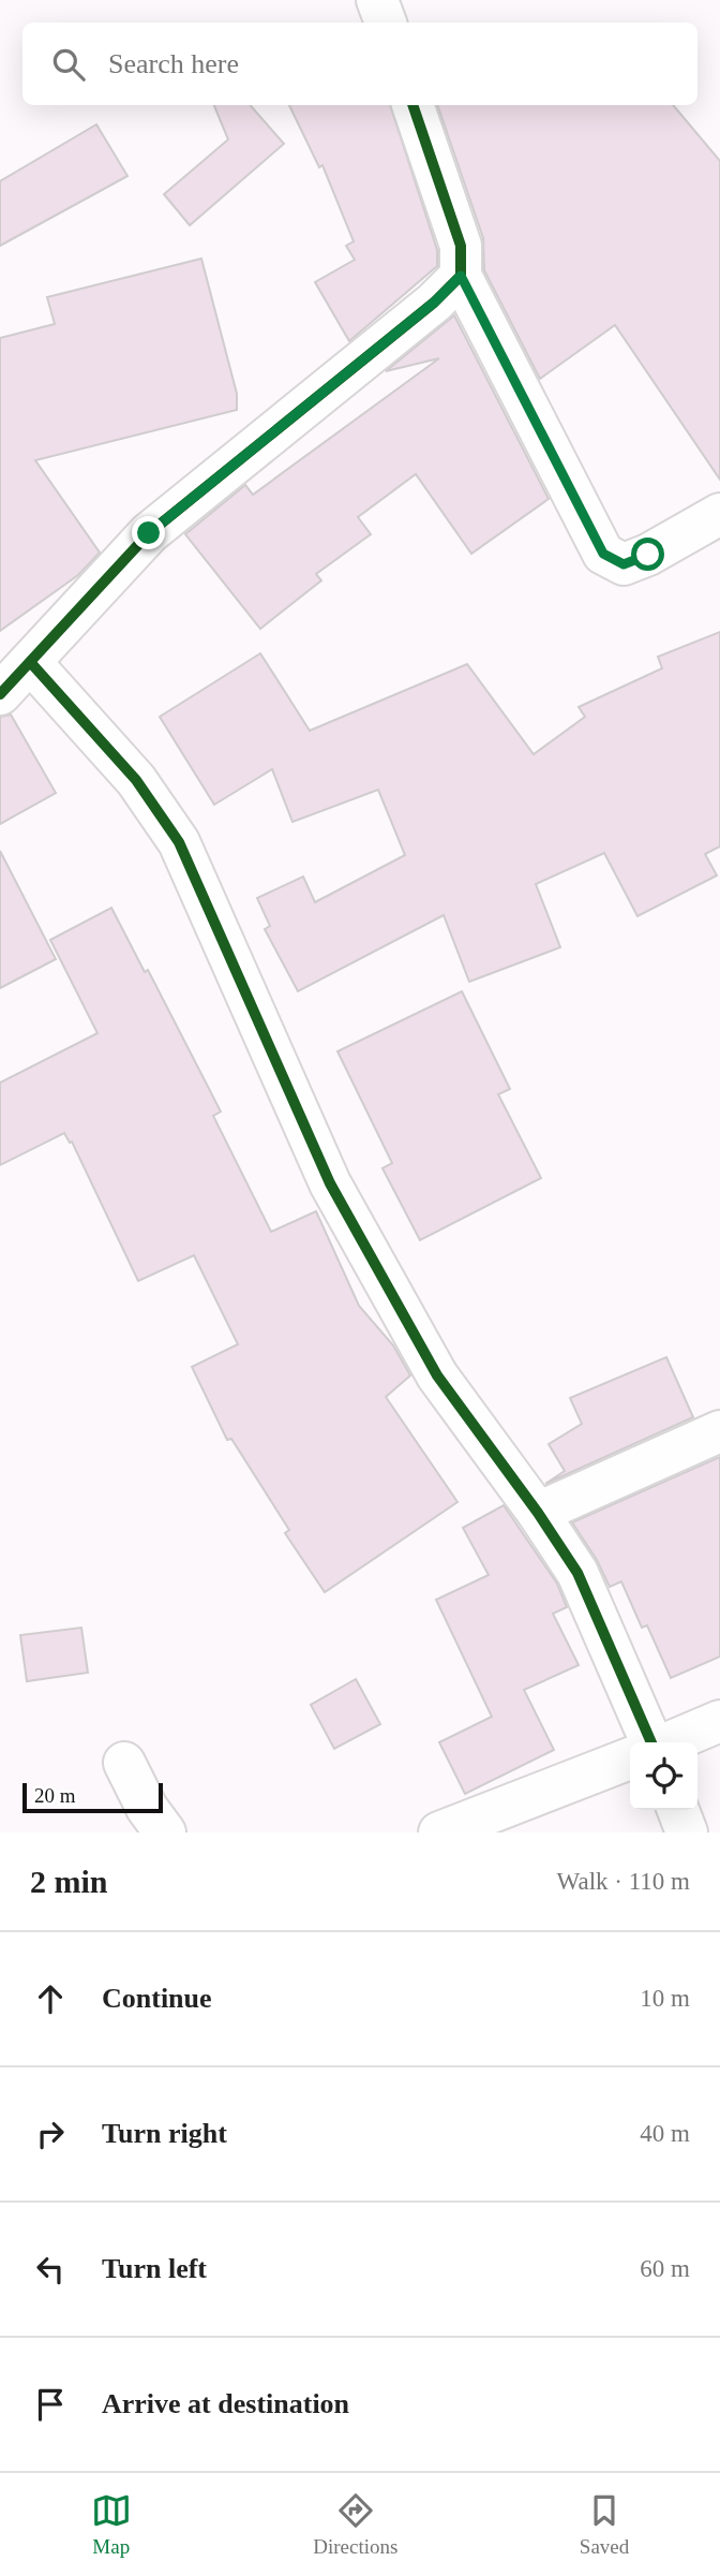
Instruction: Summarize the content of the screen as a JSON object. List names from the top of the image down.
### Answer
{
  "scale_bar": "20 m",
  "page": {
    "search": "Search here",
    "scale": "20 m",
    "heading": ["2 min", "Walk · 110 m"],
    "list": [
      ["Continue", "10 m"],
      ["Turn right", "40 m"],
      ["Turn left", "60 m"],
      "Arrive at destination"
    ],
    "nav": ["Map", "Directions", "Saved"]
  }
}
